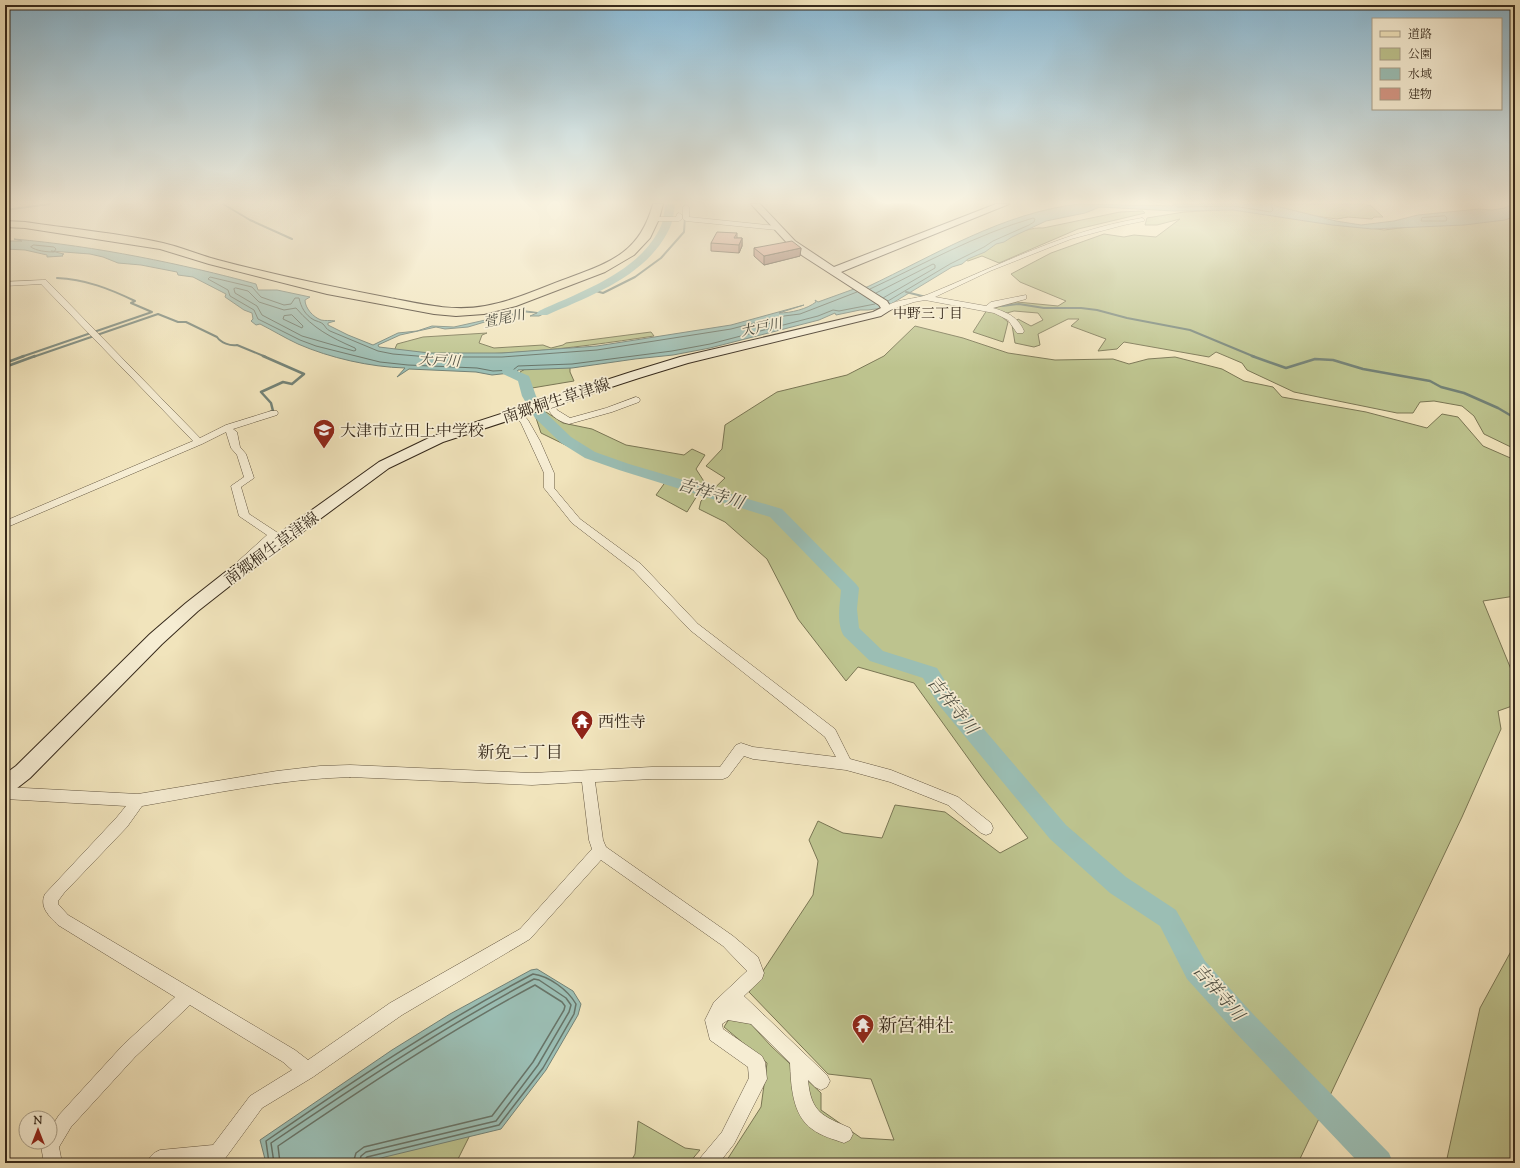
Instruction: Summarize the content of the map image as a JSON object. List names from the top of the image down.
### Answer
{
  "streets": {
    "main road": ["南郷桐生草津線"]
  },
  "districts": ["中野三丁目", "新免二丁目"],
  "water": ["萱尾川", "大戸川", "吉祥寺川"],
  "places": {
    "school or university": ["大津市立田上中学校"],
    "temple": ["西性寺", "新宮神社"]
  },
  "legend": [
    "道路",
    "公園",
    "水域",
    "建物"
  ],
  "north": "top"
}
